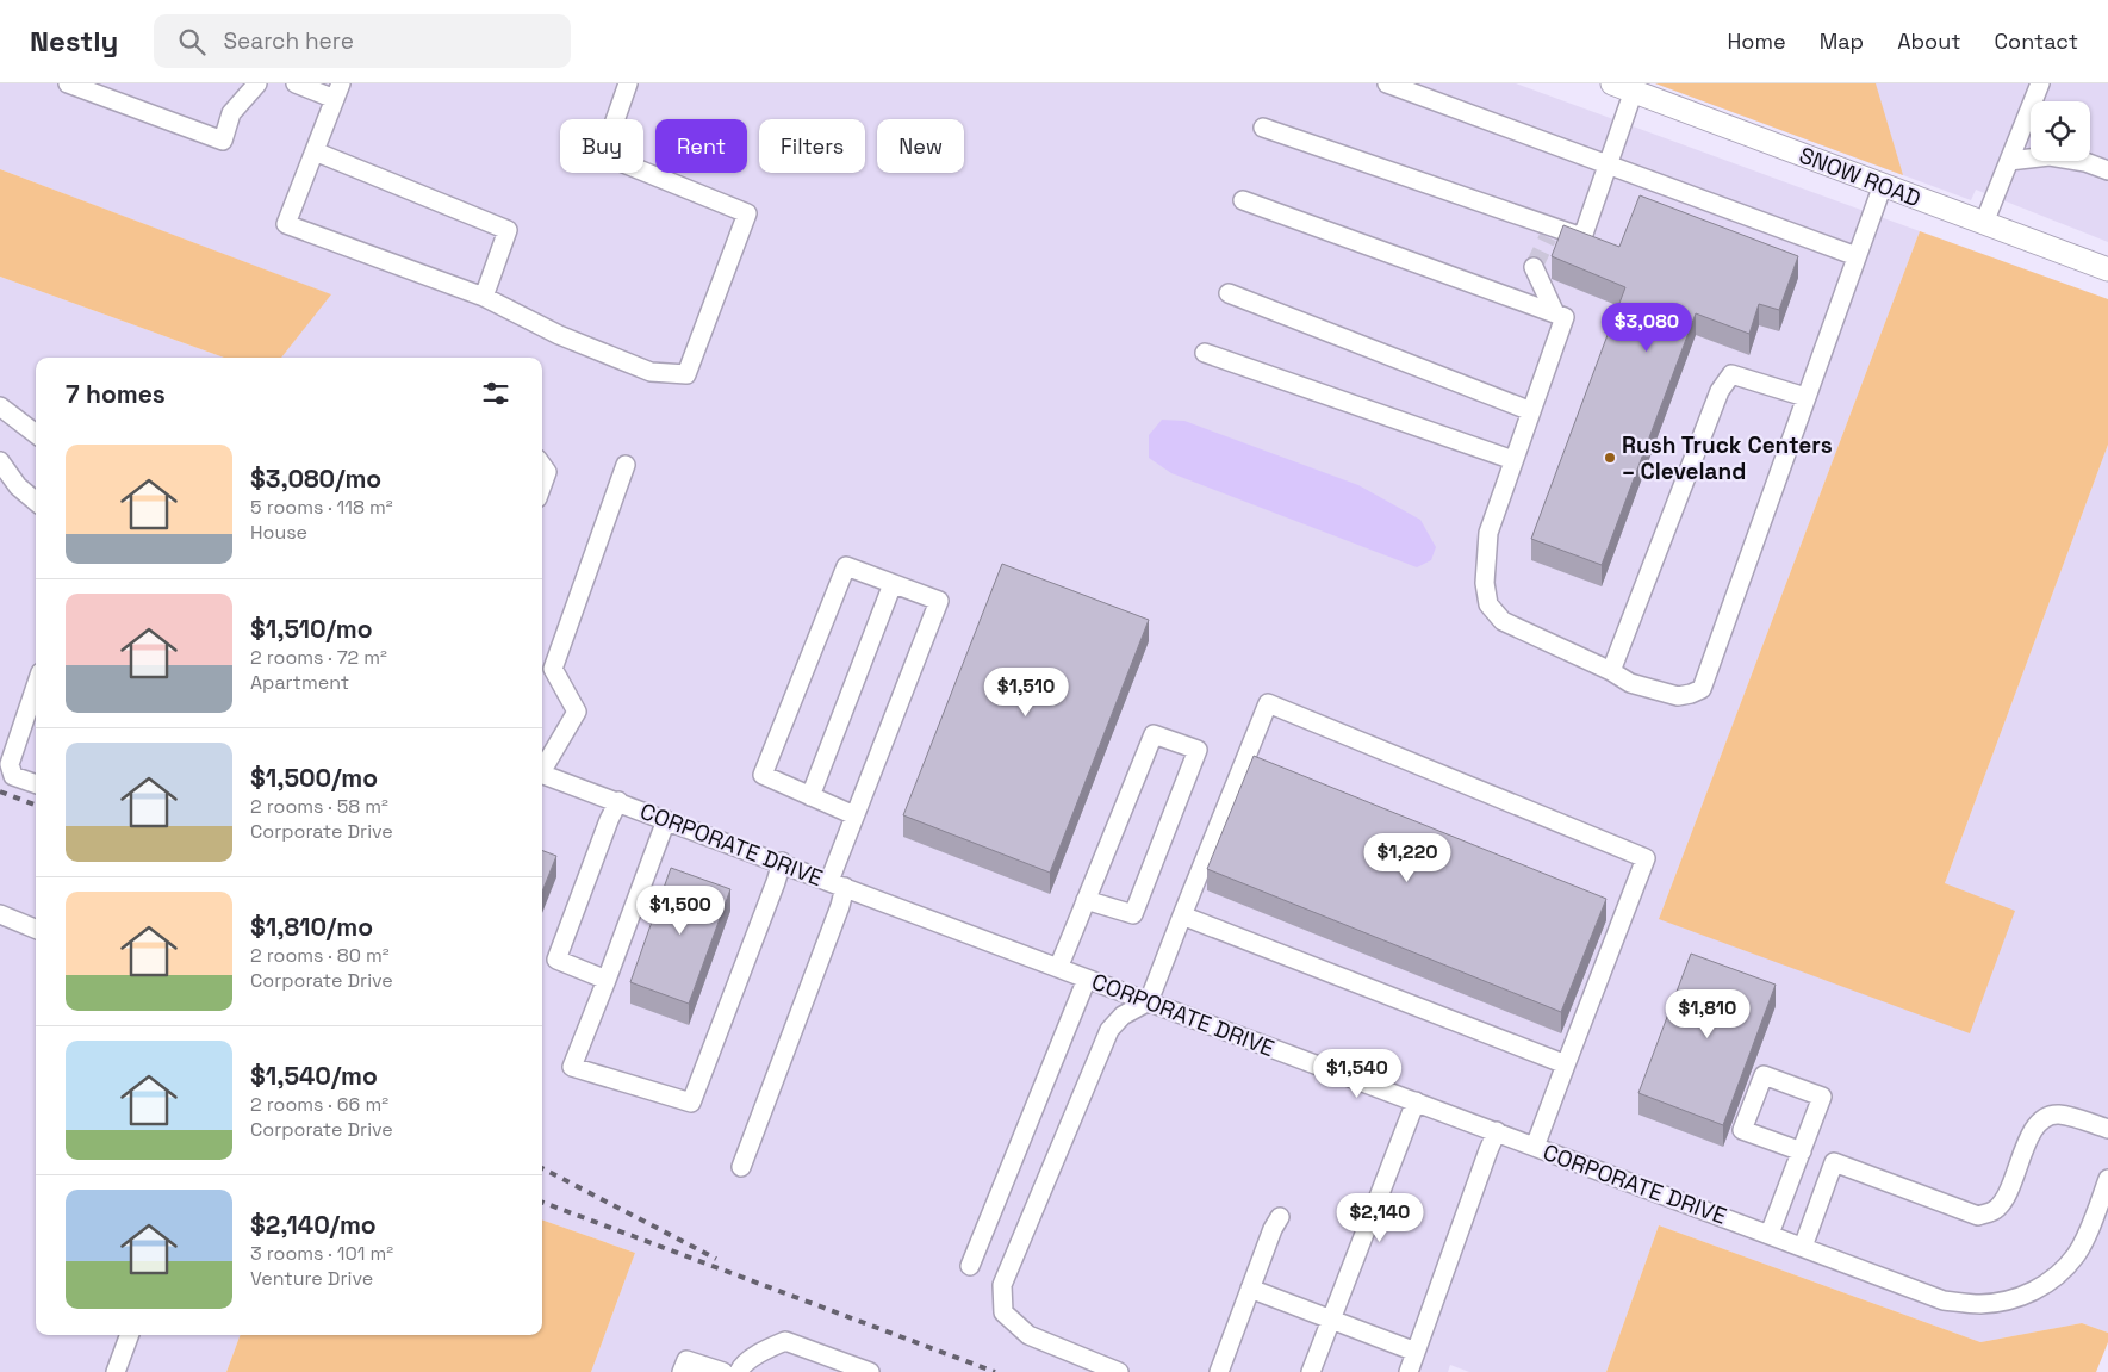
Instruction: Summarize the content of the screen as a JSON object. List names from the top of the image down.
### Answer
{
  "streets": {
    "main road": ["SNOW ROAD"],
    "street": ["CORPORATE DRIVE"]
  },
  "places": ["Rush Truck Centers – Cleveland"],
  "page": {
    "header": "Nestly",
    "search": "Search here",
    "nav": [
      "Home",
      "Map",
      "About",
      "Contact"
    ],
    "chip": [
      "Buy",
      "Rent",
      "Filters",
      "New"
    ],
    "price": [
      "$3,080",
      "$1,510",
      "$1,220",
      "$1,500",
      "$1,810",
      "$1,540",
      "$2,140"
    ],
    "heading": "7 homes",
    "list": [
      {
        "name": "$3,080/mo",
        "note": "5 rooms · 118 m² · House"
      },
      {
        "name": "$1,510/mo",
        "note": "2 rooms · 72 m² · Apartment"
      },
      {
        "name": "$1,500/mo",
        "note": "2 rooms · 58 m² · Corporate Drive"
      },
      {
        "name": "$1,810/mo",
        "note": "2 rooms · 80 m² · Corporate Drive"
      },
      {
        "name": "$1,540/mo",
        "note": "2 rooms · 66 m² · Corporate Drive"
      },
      {
        "name": "$2,140/mo",
        "note": "3 rooms · 101 m² · Venture Drive"
      }
    ]
  }
}
